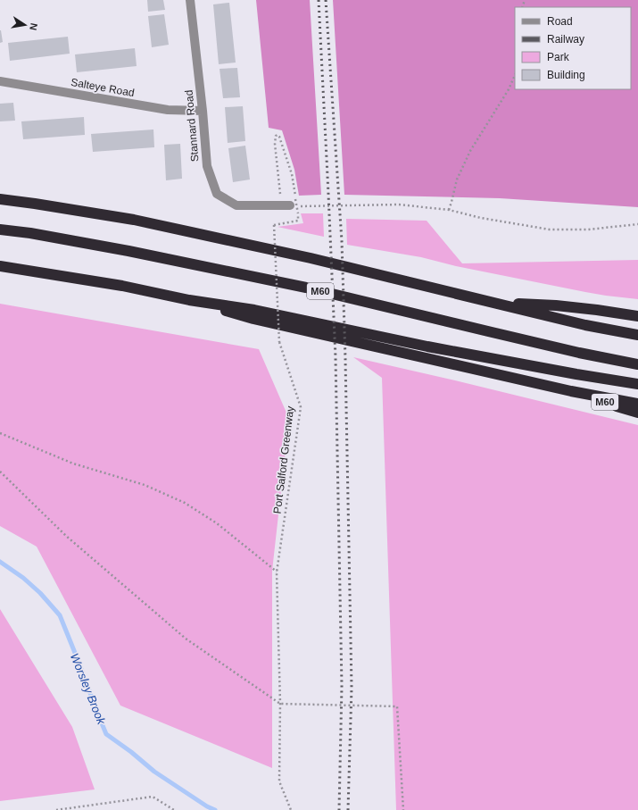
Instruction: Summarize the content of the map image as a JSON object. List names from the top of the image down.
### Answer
{
  "streets": {
    "highway": ["M60"],
    "street": ["Salteye Road", "Stannard Road"],
    "path": ["Port Salford Greenway"]
  },
  "crossings": [
    ["Salteye Road", "Stannard Road"],
    ["Stannard Road", "Port Salford Greenway"]
  ],
  "water": ["Worsley Brook"],
  "legend": [
    "Road",
    "Railway",
    "Park",
    "Building"
  ],
  "north": "right"
}
